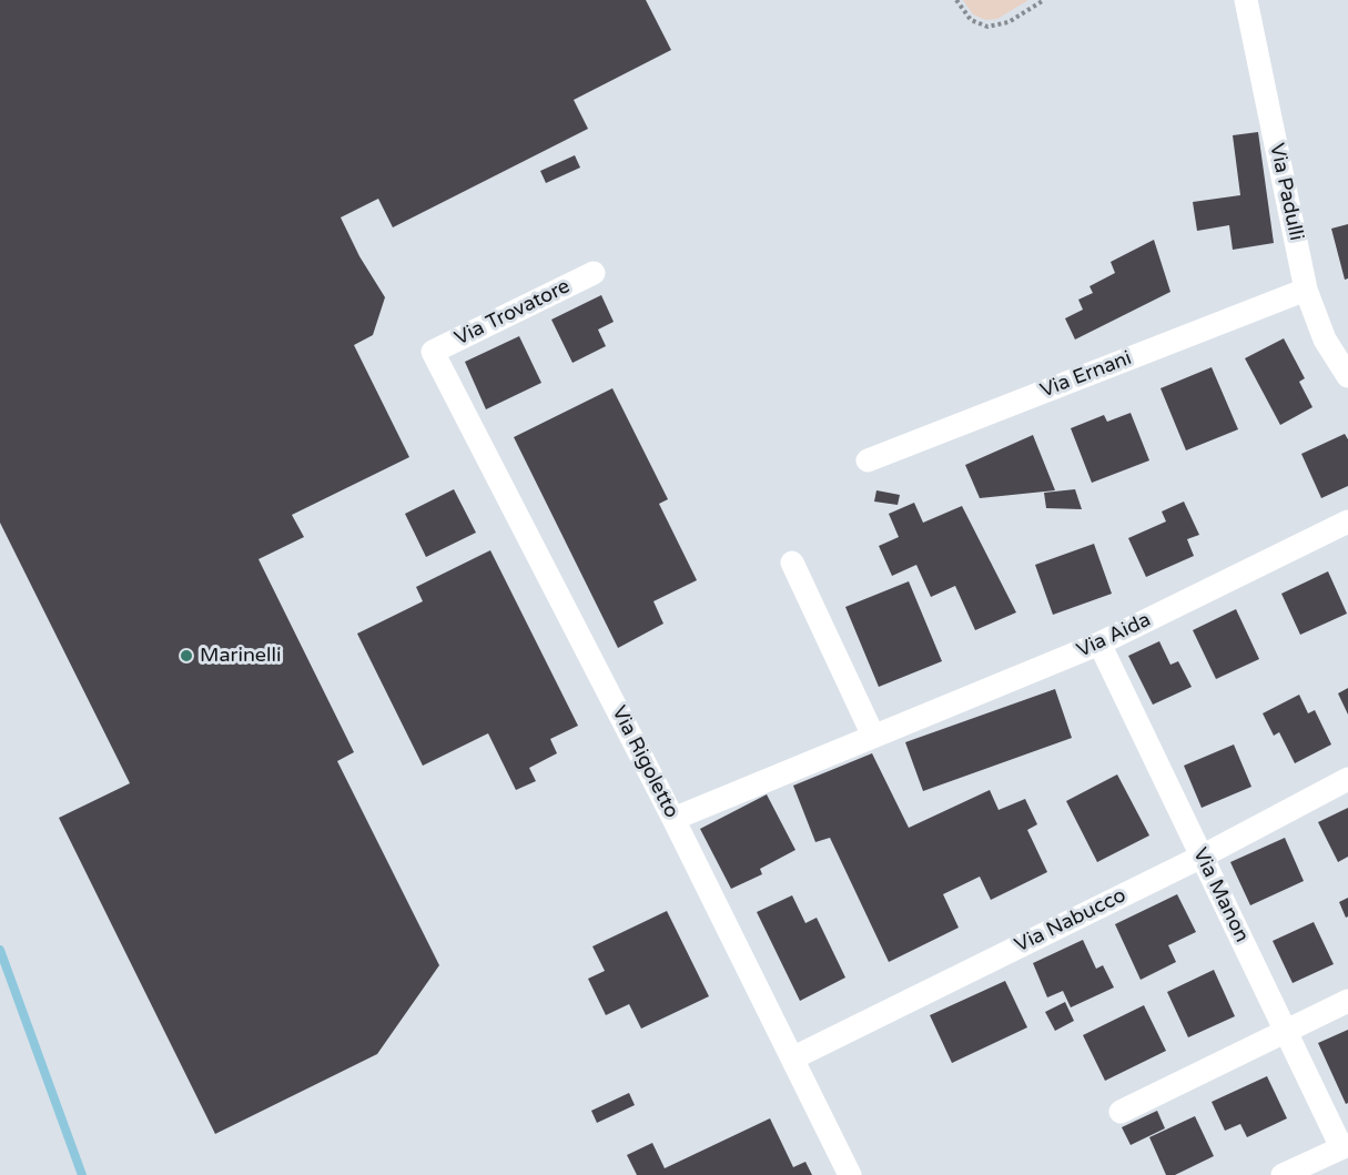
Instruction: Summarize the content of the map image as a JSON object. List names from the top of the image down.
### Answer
{
  "streets": {
    "street": [
      "Via Padulli",
      "Via Trovatore",
      "Via Ernani",
      "Via Aida",
      "Via Rigoletto",
      "Via Manon",
      "Via Nabucco"
    ]
  },
  "crossings": [
    ["Via Padulli", "Via Ernani"],
    ["Via Trovatore", "Via Rigoletto"],
    ["Via Aida", "Via Rigoletto"],
    ["Via Aida", "Via Manon"],
    ["Via Rigoletto", "Via Nabucco"],
    ["Via Manon", "Via Nabucco"]
  ],
  "places": ["Marinelli"]
}
